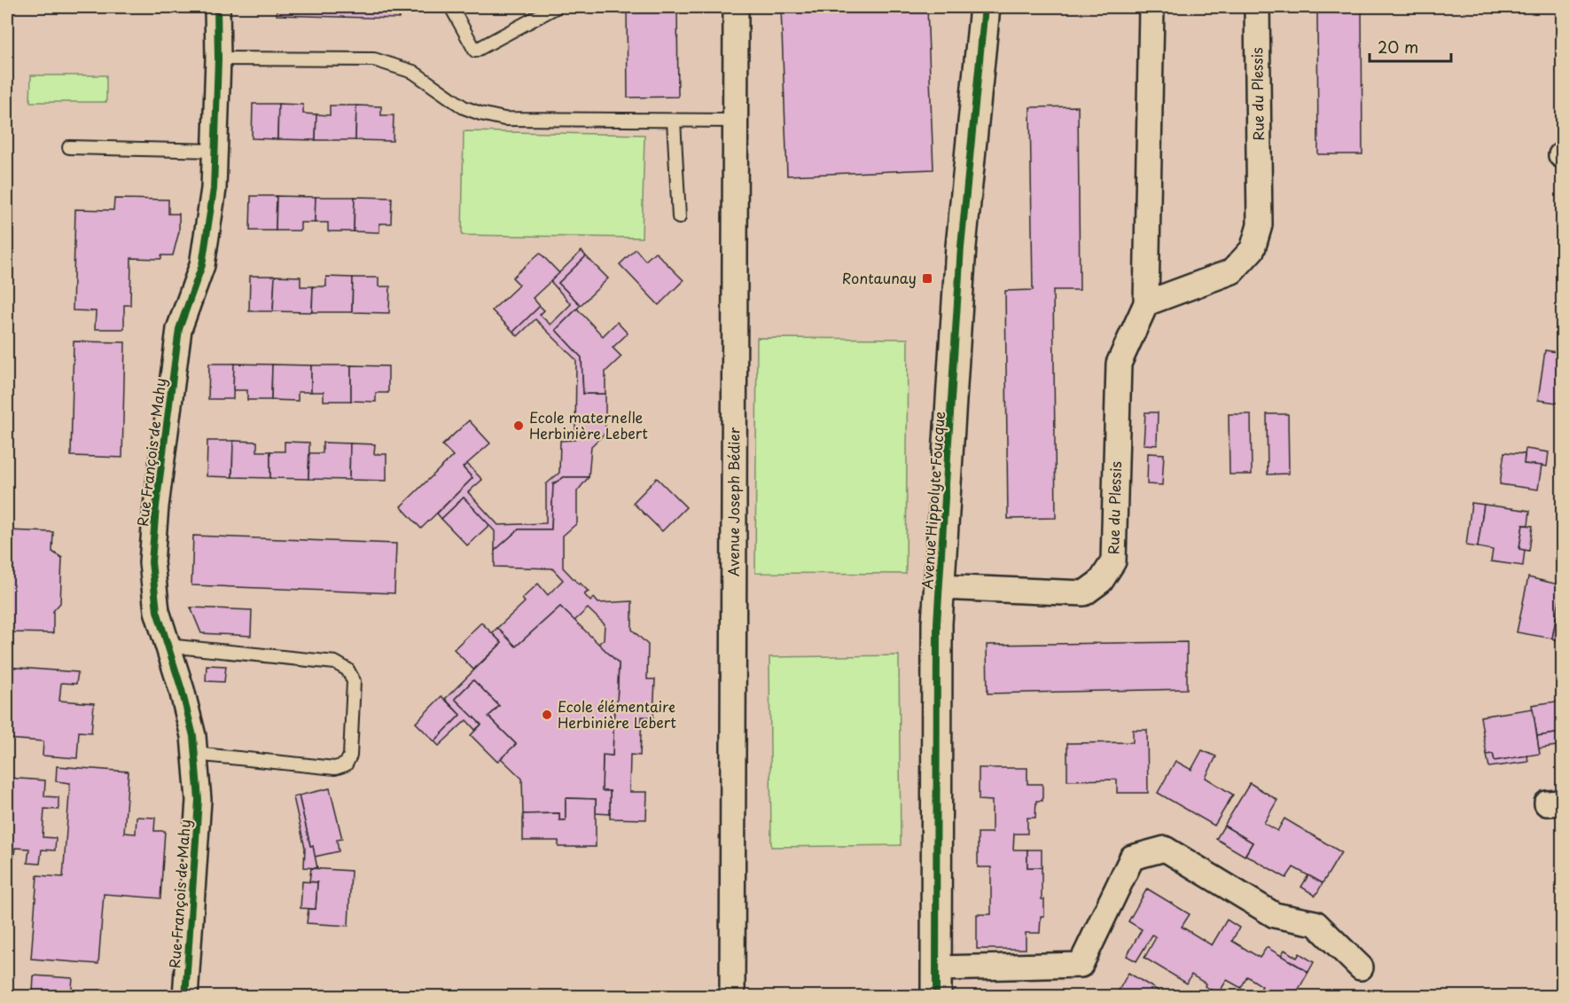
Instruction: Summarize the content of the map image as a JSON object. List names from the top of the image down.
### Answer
{
  "streets": {
    "street": [
      "Rue du Plessis",
      "Rue François de Mahy",
      "Avenue Hippolyte Foucque",
      "Avenue Joseph Bédier"
    ]
  },
  "crossings": [
    ["Rue du Plessis", "Avenue Hippolyte Foucque"]
  ],
  "places": {
    "transit": ["Rontaunay"],
    "other": ["Ecole maternelle Herbinière Lebert", "Ecole élémentaire Herbinière Lebert"]
  },
  "scale_bar": "20 m"
}
